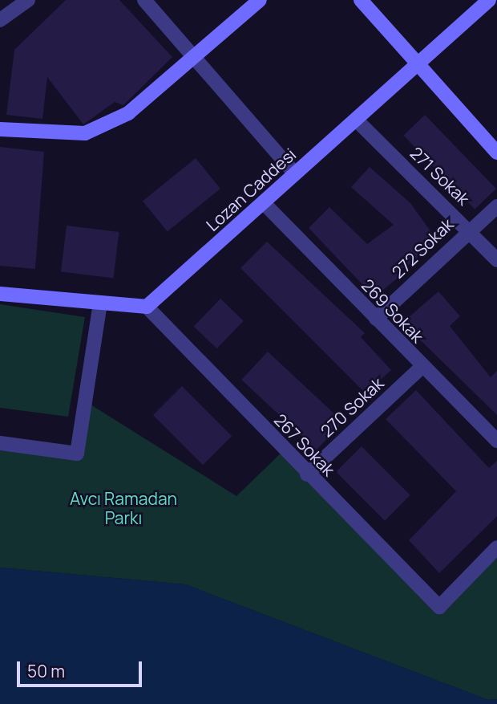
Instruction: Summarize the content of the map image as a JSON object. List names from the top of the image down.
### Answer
{
  "streets": {
    "street": [
      "271 Sokak",
      "Lozan Caddesi",
      "272 Sokak",
      "269 Sokak",
      "270 Sokak",
      "267 Sokak"
    ]
  },
  "crossings": [
    ["271 Sokak", "Lozan Caddesi"],
    ["271 Sokak", "272 Sokak"],
    ["Lozan Caddesi", "269 Sokak"],
    ["Lozan Caddesi", "267 Sokak"],
    ["272 Sokak", "269 Sokak"],
    ["269 Sokak", "270 Sokak"],
    ["270 Sokak", "267 Sokak"]
  ],
  "parks": ["Avcı Ramadan Parkı"],
  "scale_bar": "50 m"
}
